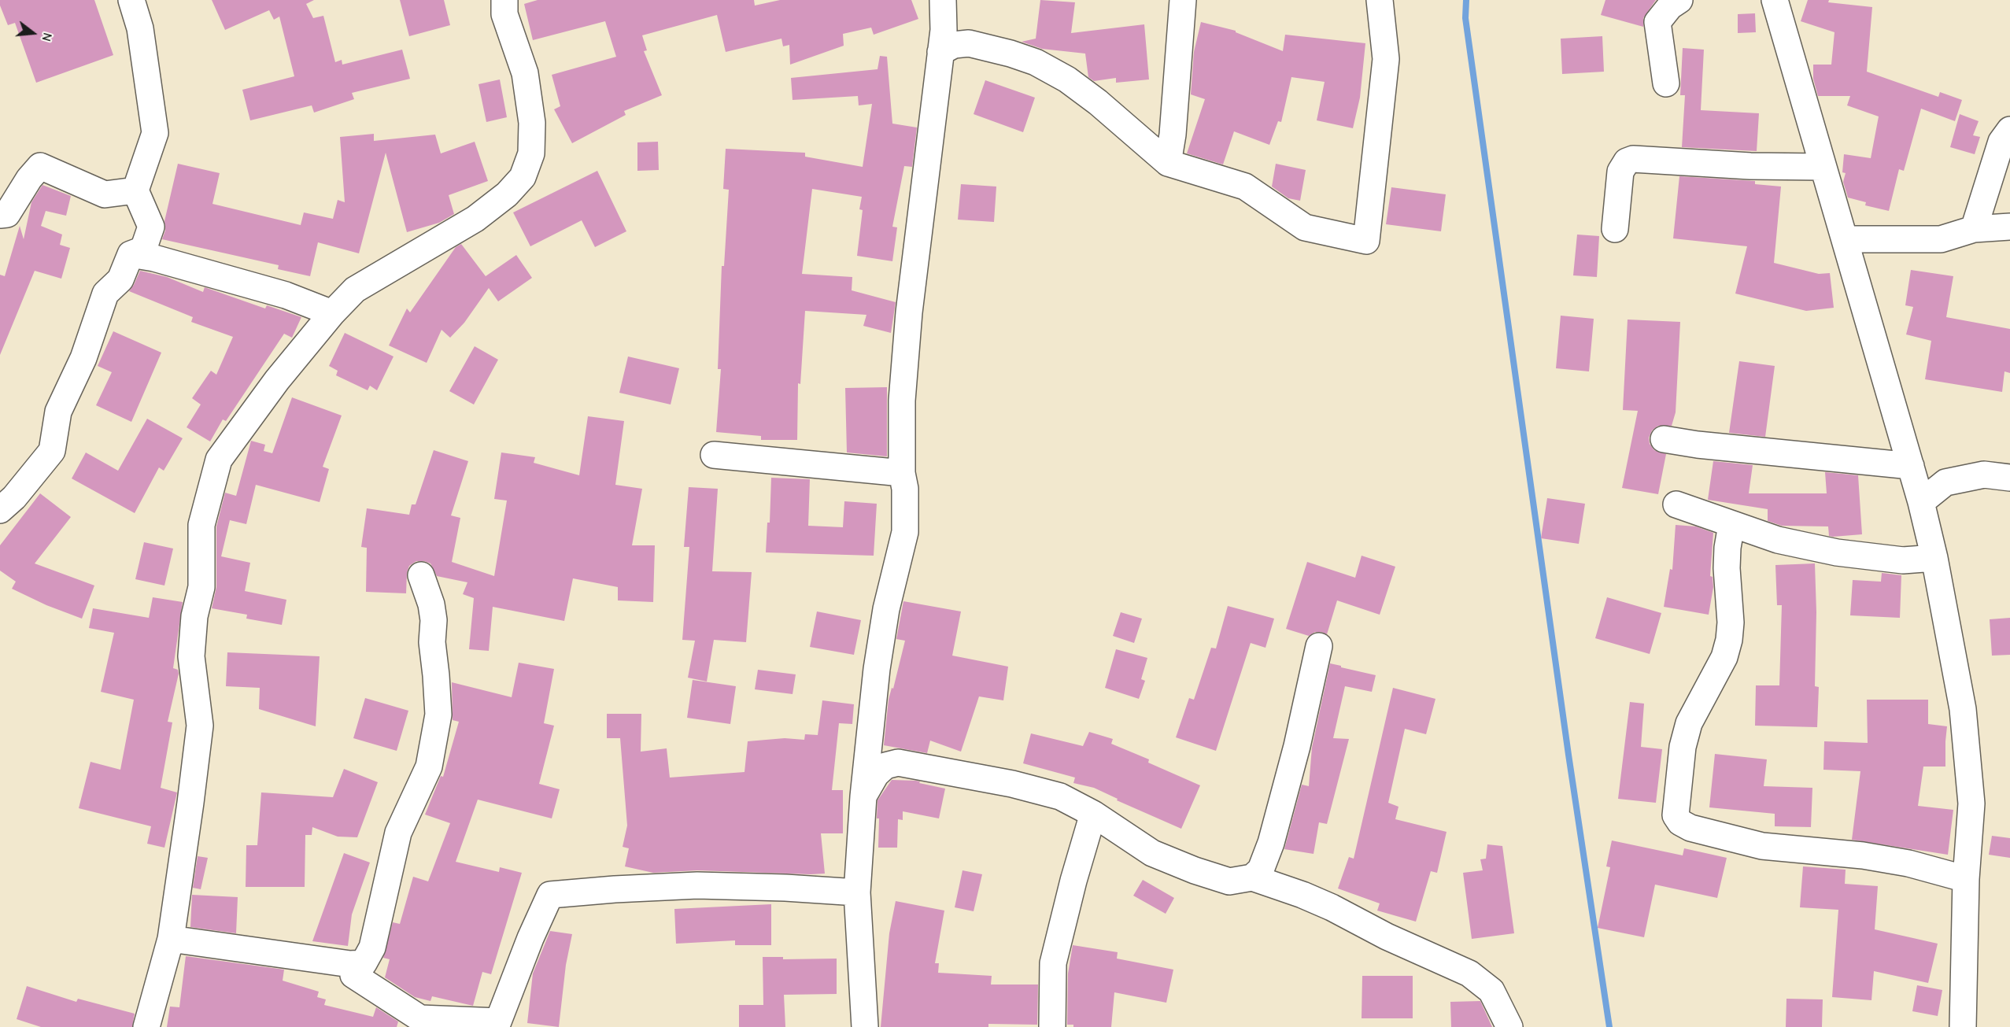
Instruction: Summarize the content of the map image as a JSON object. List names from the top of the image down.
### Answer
{
  "north": "right"
}
